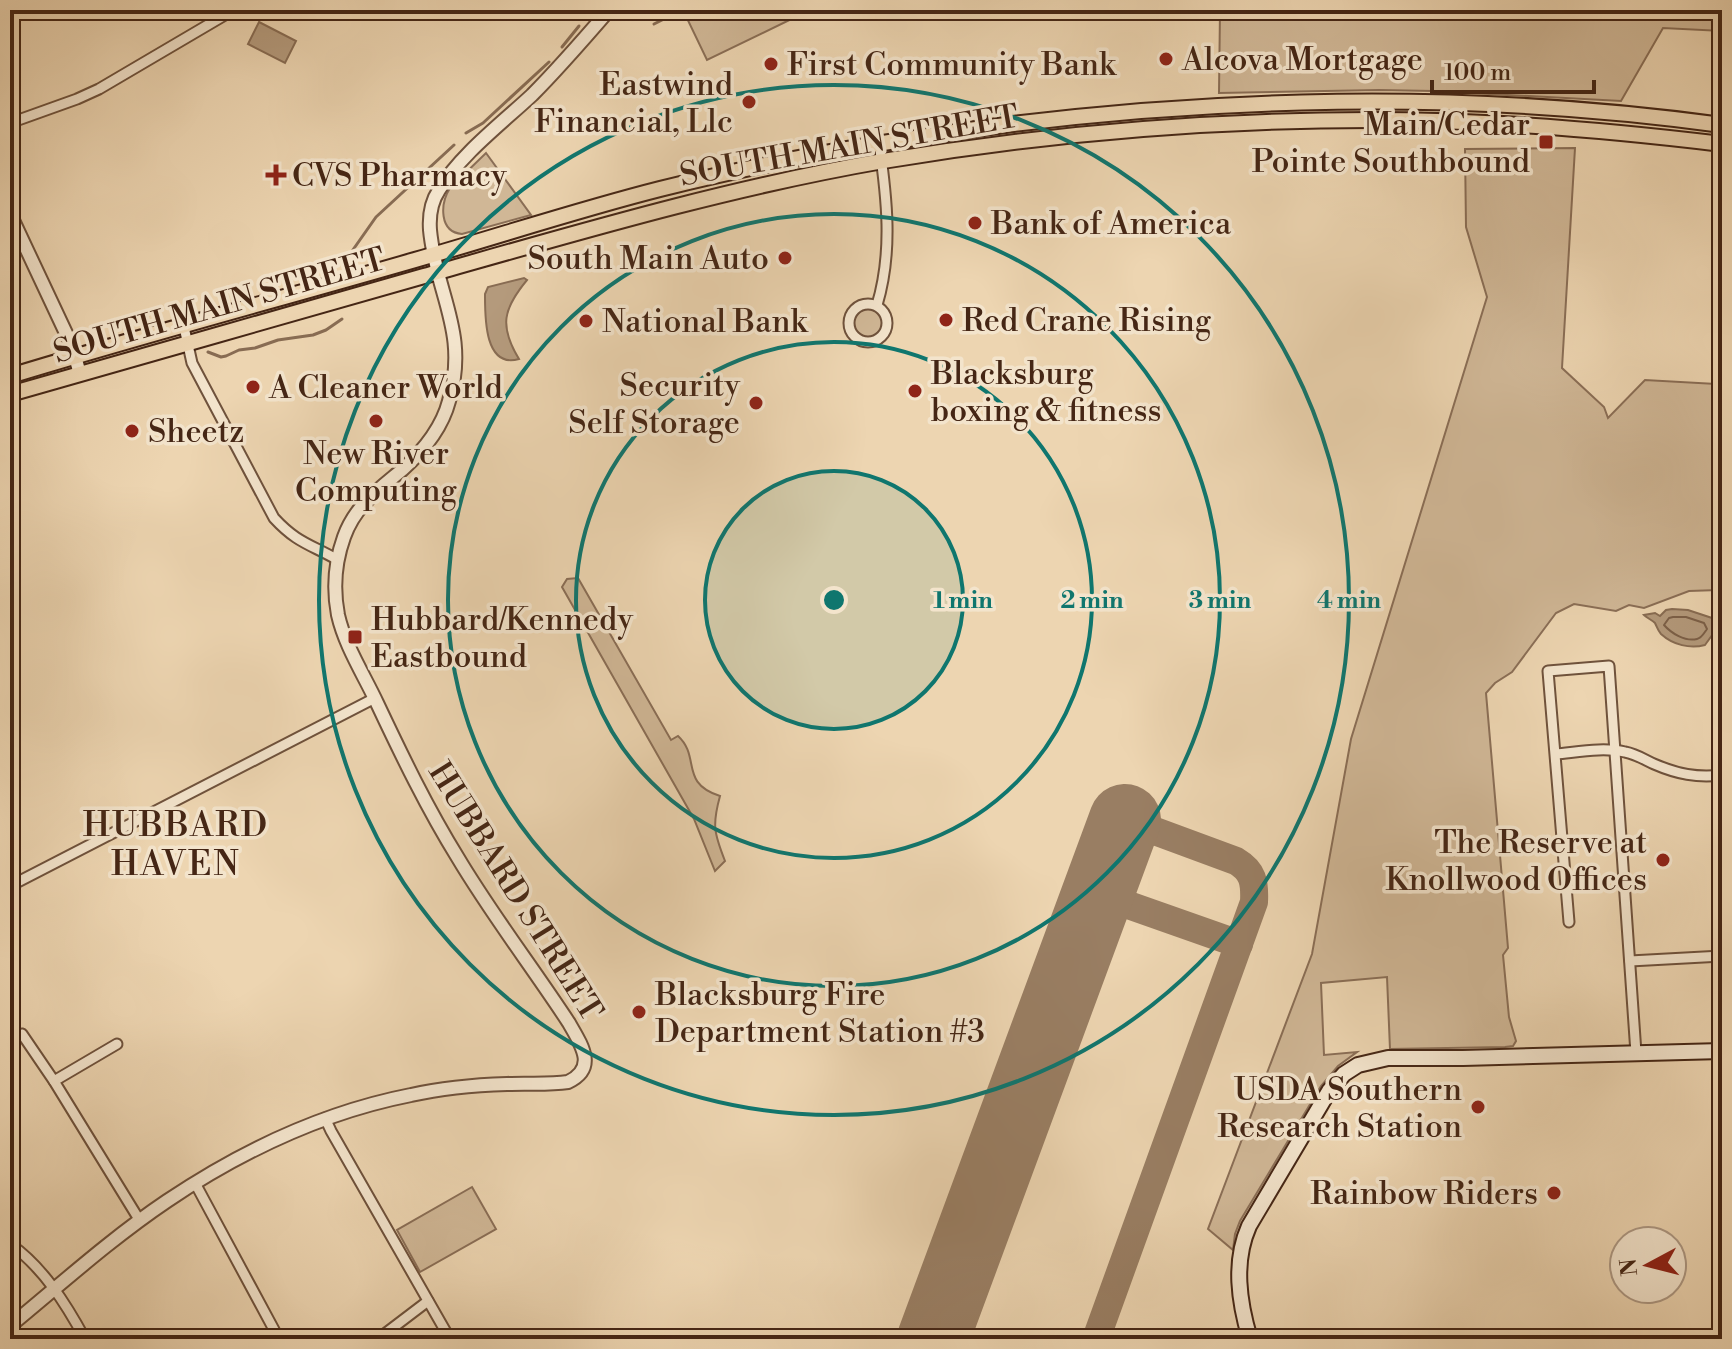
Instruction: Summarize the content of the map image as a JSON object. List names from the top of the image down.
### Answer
{
  "streets": {
    "main road": ["SOUTH MAIN STREET"],
    "street": ["HUBBARD STREET"]
  },
  "crossings": [
    ["SOUTH MAIN STREET", "HUBBARD STREET"]
  ],
  "districts": ["HUBBARD HAVEN"],
  "places": {
    "other": [
      "Alcova Mortgage",
      "First Community Bank",
      "Eastwind Financial, Llc",
      "Bank of America",
      "South Main Auto",
      "Red Crane Rising",
      "National Bank",
      "A Cleaner World",
      "Blacksburg boxing & fitness",
      "Security Self Storage",
      "New River Computing",
      "Sheetz",
      "The Reserve at Knollwood Offices",
      "Blacksburg Fire Department Station #3",
      "USDA Southern Research Station",
      "Rainbow Riders"
    ],
    "transit": ["Main/Cedar Pointe Southbound", "Hubbard/Kennedy Eastbound"],
    "health": ["CVS Pharmacy"]
  },
  "scale_bar": "100 m",
  "north": "left",
  "rings": [
    "1 min",
    "2 min",
    "3 min",
    "4 min"
  ]
}
